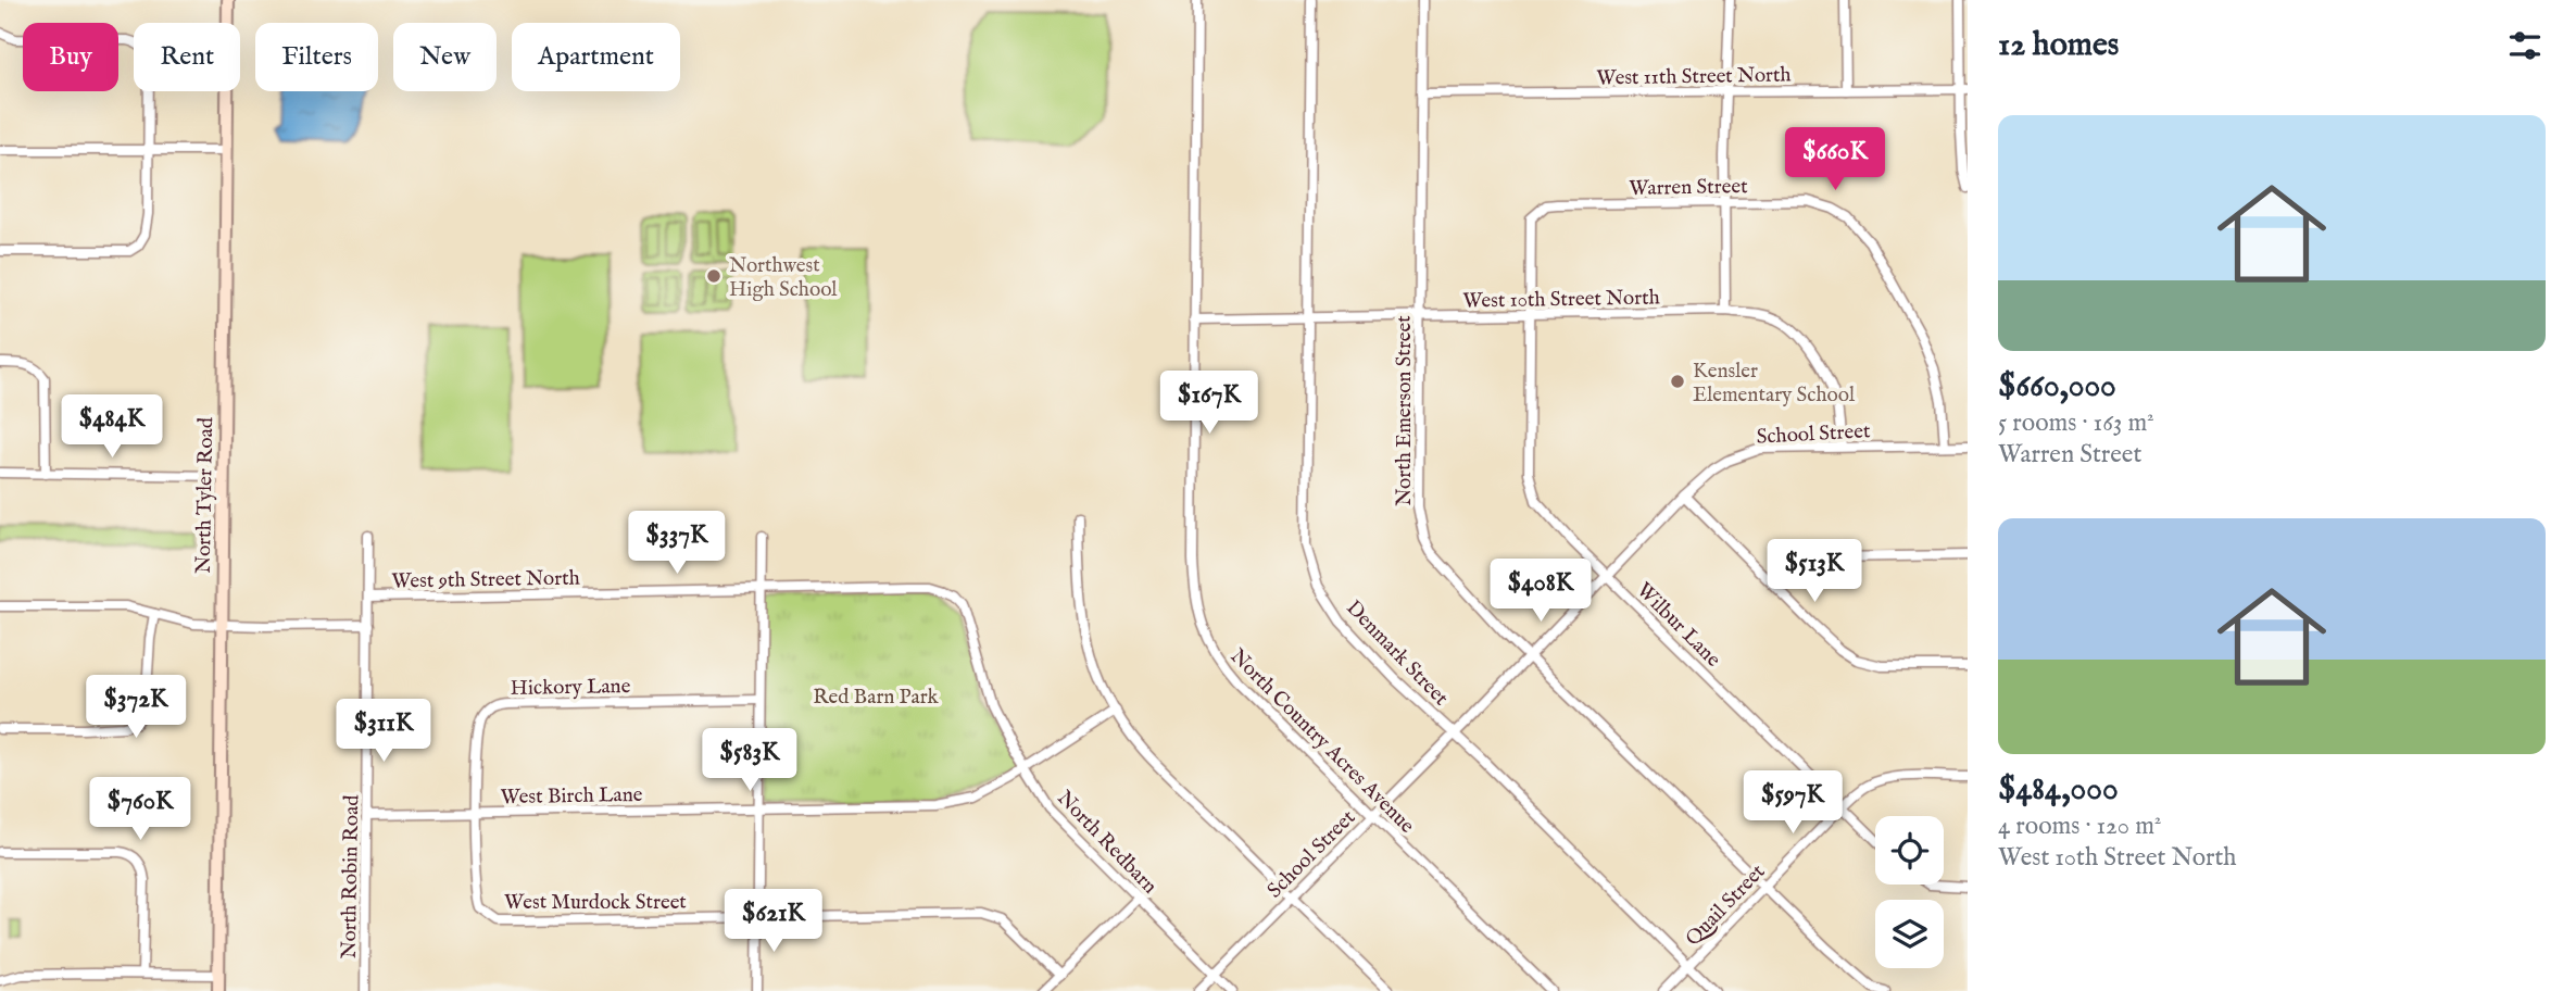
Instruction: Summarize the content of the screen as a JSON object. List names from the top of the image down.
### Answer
{
  "streets": {
    "main road": ["North Tyler Road"],
    "street": [
      "West 11th Street North",
      "Warren Street",
      "West 10th Street North",
      "North Emerson Street",
      "School Street",
      "West 9th Street North",
      "Wilbur Lane",
      "Denmark Street",
      "Hickory Lane",
      "North Country Acres Avenue",
      "West Birch Lane",
      "North Redbarn",
      "North Robin Road",
      "West Murdock Street",
      "Quail Street"
    ]
  },
  "crossings": [
    ["West 11th Street North", "North Emerson Street"],
    ["Warren Street", "School Street"],
    ["Warren Street", "Wilbur Lane"],
    ["West 10th Street North", "North Emerson Street"],
    ["West 10th Street North", "School Street"],
    ["West 10th Street North", "Wilbur Lane"],
    ["West 10th Street North", "Denmark Street"],
    ["West 10th Street North", "North Country Acres Avenue"],
    ["North Emerson Street", "School Street"],
    ["North Emerson Street", "Quail Street"],
    ["School Street", "Wilbur Lane"],
    ["School Street", "Denmark Street"],
    ["School Street", "North Country Acres Avenue"],
    ["School Street", "North Redbarn"],
    ["West 9th Street North", "North Redbarn"],
    ["West 9th Street North", "North Robin Road"],
    ["Wilbur Lane", "Quail Street"],
    ["Denmark Street", "Quail Street"],
    ["Hickory Lane", "West Birch Lane"],
    ["Hickory Lane", "West Murdock Street"],
    ["West Birch Lane", "North Redbarn"],
    ["West Birch Lane", "North Robin Road"],
    ["West Birch Lane", "West Murdock Street"]
  ],
  "parks": ["Red Barn Park"],
  "places": ["Northwest High School", "Kensler Elementary School"],
  "page": {
    "heading": "12 homes",
    "chip": [
      "Buy",
      "Rent",
      "Filters",
      "New",
      "Apartment"
    ],
    "list": [
      {
        "name": "$660,000",
        "note": "5 rooms · 163 m² · Warren Street"
      },
      {
        "name": "$484,000",
        "note": "4 rooms · 120 m² · West 10th Street North"
      }
    ],
    "price": [
      "$660K",
      "$167K",
      "$484K",
      "$337K",
      "$513K",
      "$408K",
      "$372K",
      "$311K",
      "$583K",
      "$597K",
      "$760K",
      "$621K"
    ]
  }
}
